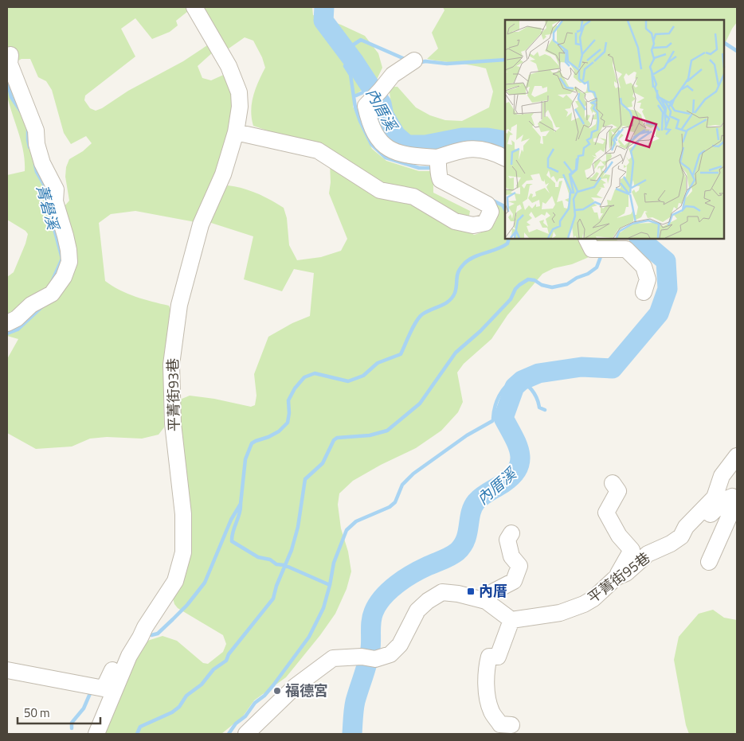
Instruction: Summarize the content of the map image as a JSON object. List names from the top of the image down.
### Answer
{
  "streets": {
    "street": ["平菁街93巷", "平菁街95巷"]
  },
  "water": ["內厝溪", "菁礐溪"],
  "places": {
    "transit": ["內厝"],
    "other": ["福德宮"]
  },
  "scale_bar": "50 m"
}
